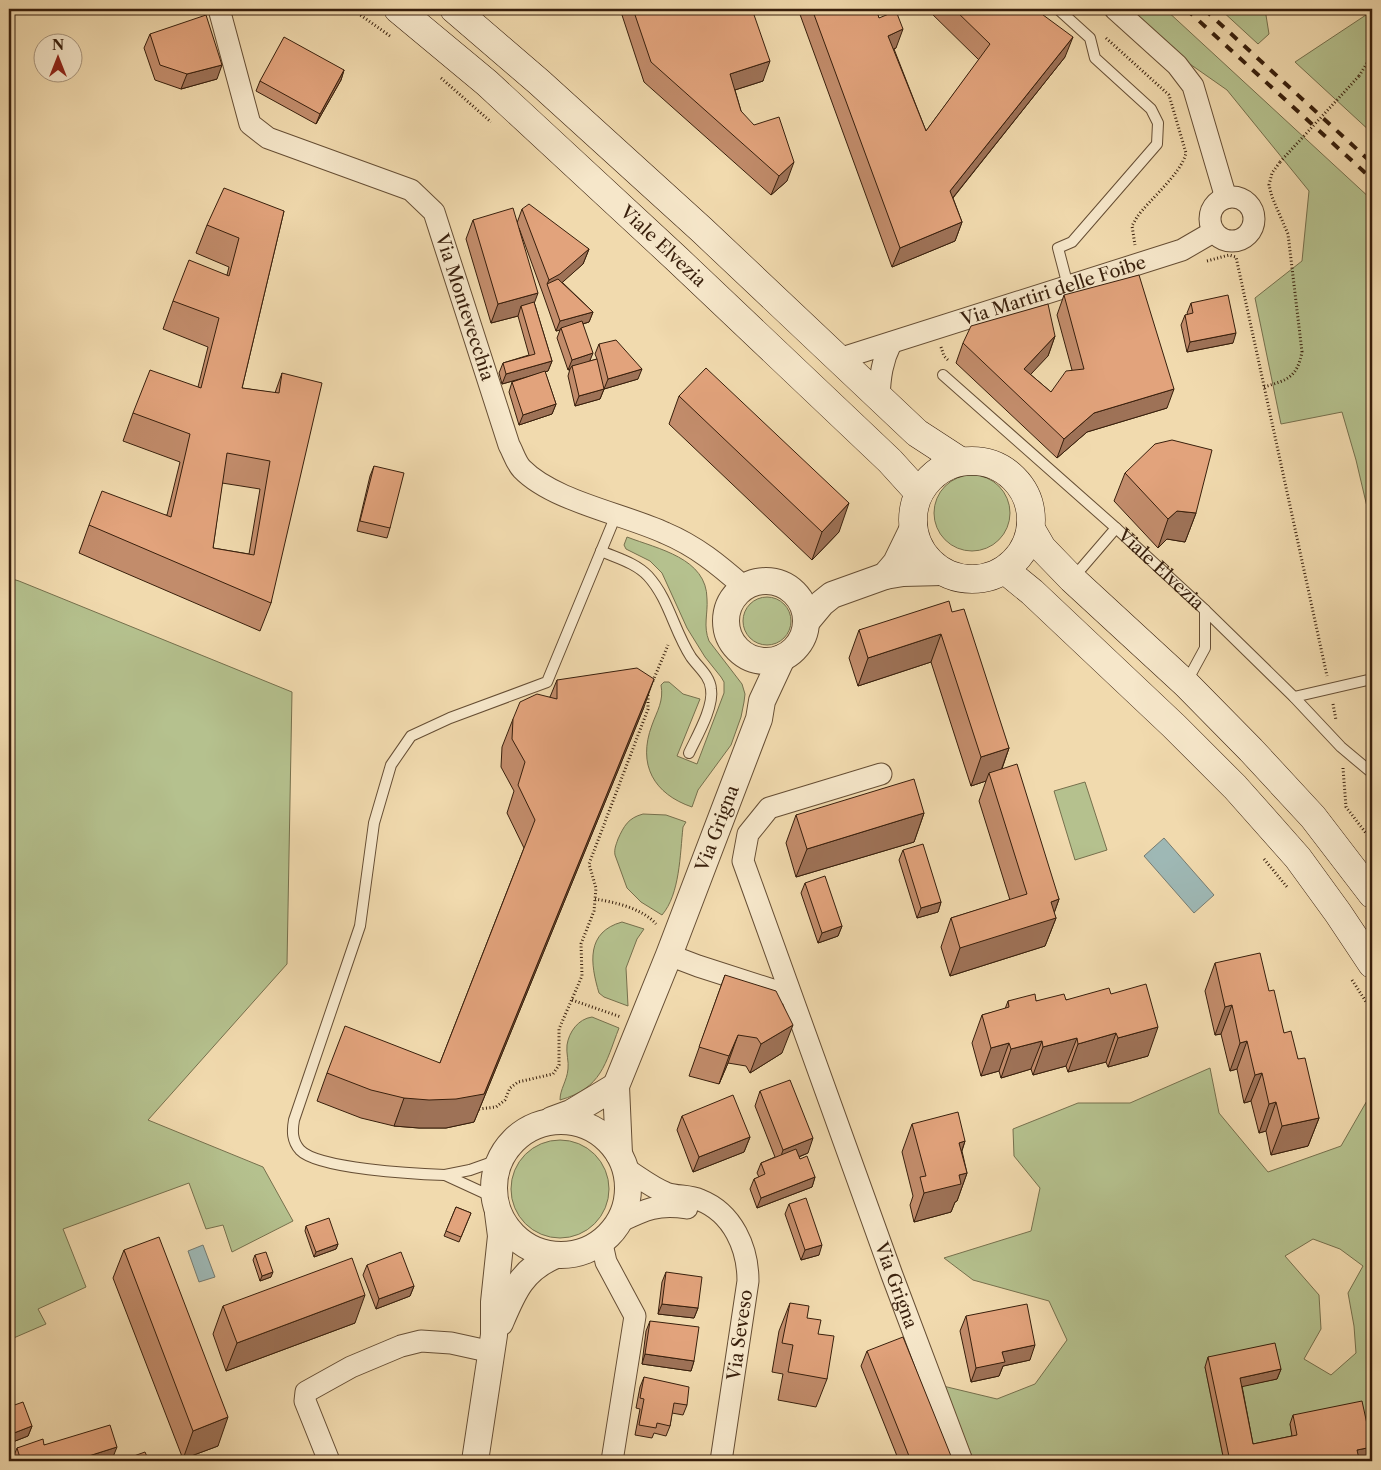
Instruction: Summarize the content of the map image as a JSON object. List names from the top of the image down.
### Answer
{
  "streets": {
    "main road": ["Viale Elvezia"],
    "street": [
      "Via Martiri delle Foibe",
      "Via Montevecchia",
      "Via Grigna",
      "Via Seveso"
    ]
  },
  "crossings": [
    ["Via Montevecchia", "Via Grigna"],
    ["Via Grigna", "Via Seveso"]
  ],
  "north": "top"
}
